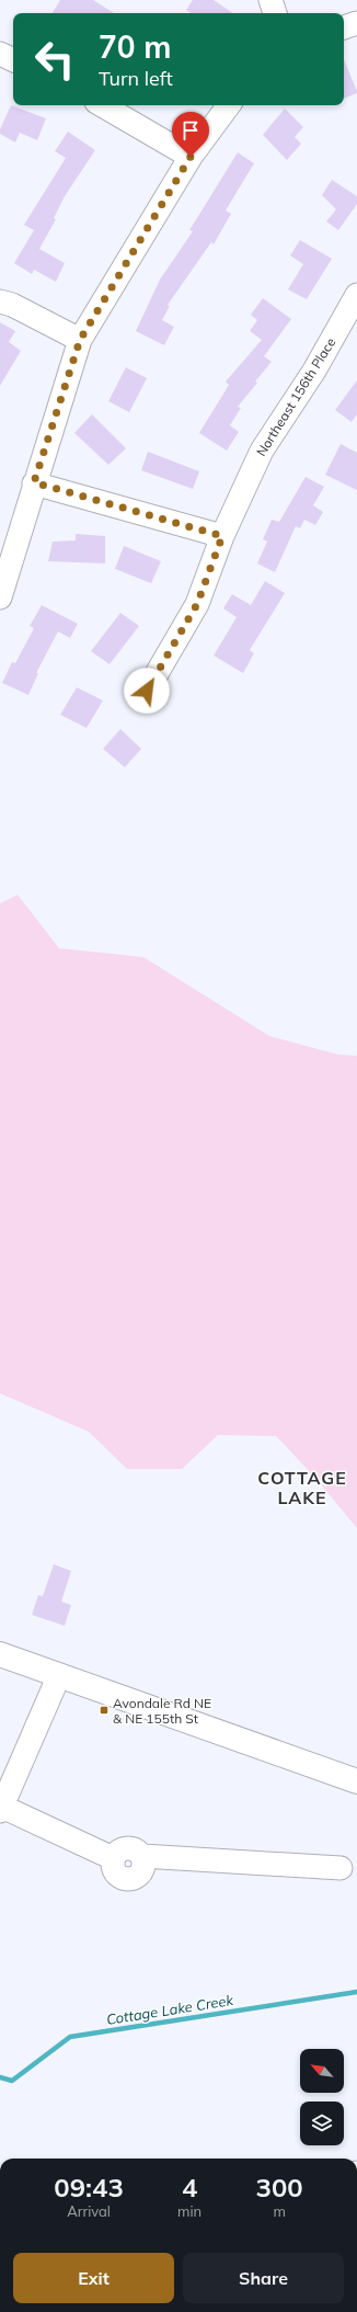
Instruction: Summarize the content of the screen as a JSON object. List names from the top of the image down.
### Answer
{
  "streets": {
    "street": ["Northeast 156th Place"]
  },
  "districts": ["COTTAGE LAKE"],
  "water": ["Cottage Lake Creek"],
  "places": {
    "transit": ["Avondale Rd NE & NE 155th St"]
  },
  "north": "top left",
  "page": {
    "turn": ["70 m", "Turn left"],
    "eta": [
      "09:43",
      "Arrival",
      "4",
      "min",
      "300",
      "m"
    ],
    "buttons": ["Exit", "Share"]
  }
}
